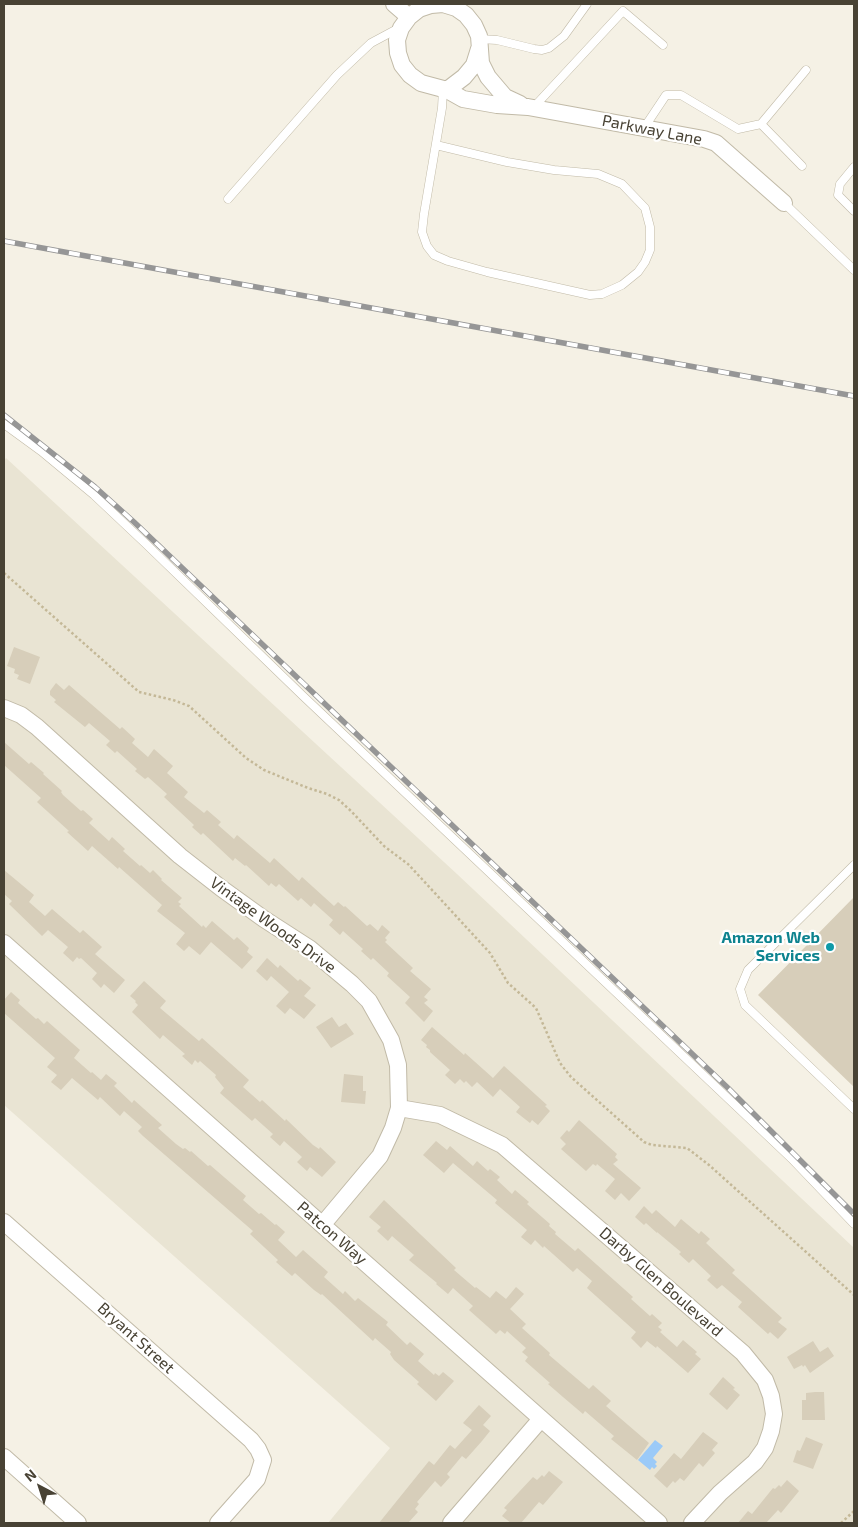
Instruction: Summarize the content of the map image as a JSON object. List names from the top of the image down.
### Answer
{
  "streets": {
    "street": [
      "Parkway Lane",
      "Vintage Woods Drive",
      "Patcon Way",
      "Darby Glen Boulevard",
      "Bryant Street"
    ]
  },
  "crossings": [
    ["Vintage Woods Drive", "Patcon Way"],
    ["Vintage Woods Drive", "Darby Glen Boulevard"]
  ],
  "places": ["Amazon Web Services"],
  "north": "top left"
}
